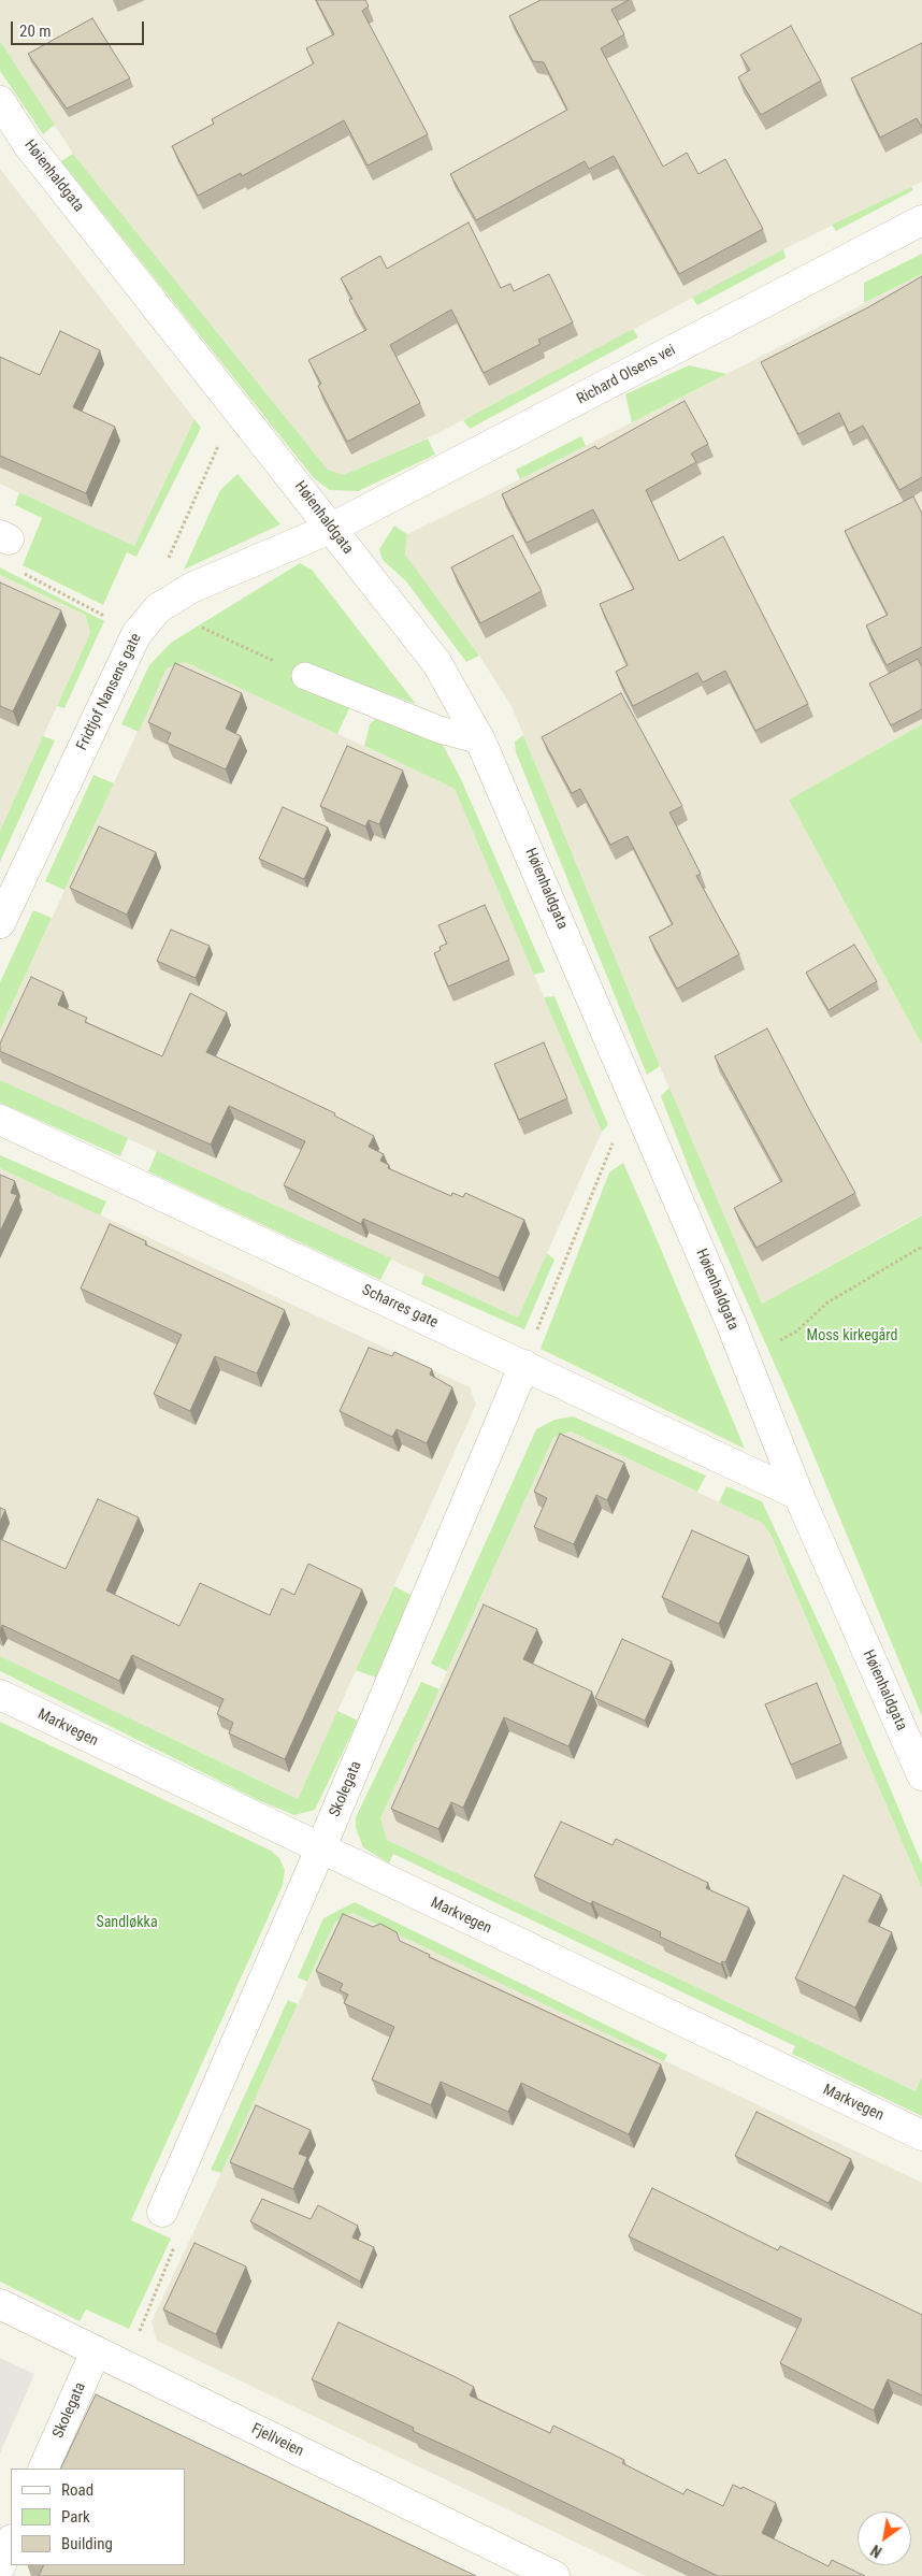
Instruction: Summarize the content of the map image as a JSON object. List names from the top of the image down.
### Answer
{
  "streets": {
    "street": [
      "Høienhaldgata",
      "Richard Olsens vei",
      "Fridtjof Nansens gate",
      "Scharres gate",
      "Markvegen",
      "Skolegata",
      "Fjellveien"
    ]
  },
  "crossings": [
    ["Høienhaldgata", "Richard Olsens vei"],
    ["Høienhaldgata", "Fridtjof Nansens gate"],
    ["Høienhaldgata", "Scharres gate"],
    ["Richard Olsens vei", "Fridtjof Nansens gate"],
    ["Scharres gate", "Skolegata"],
    ["Markvegen", "Skolegata"],
    ["Skolegata", "Fjellveien"]
  ],
  "parks": ["Moss kirkegård", "Sandløkka"],
  "legend": ["Road", "Park", "Building"],
  "scale_bar": "20 m",
  "north": "bottom left"
}
